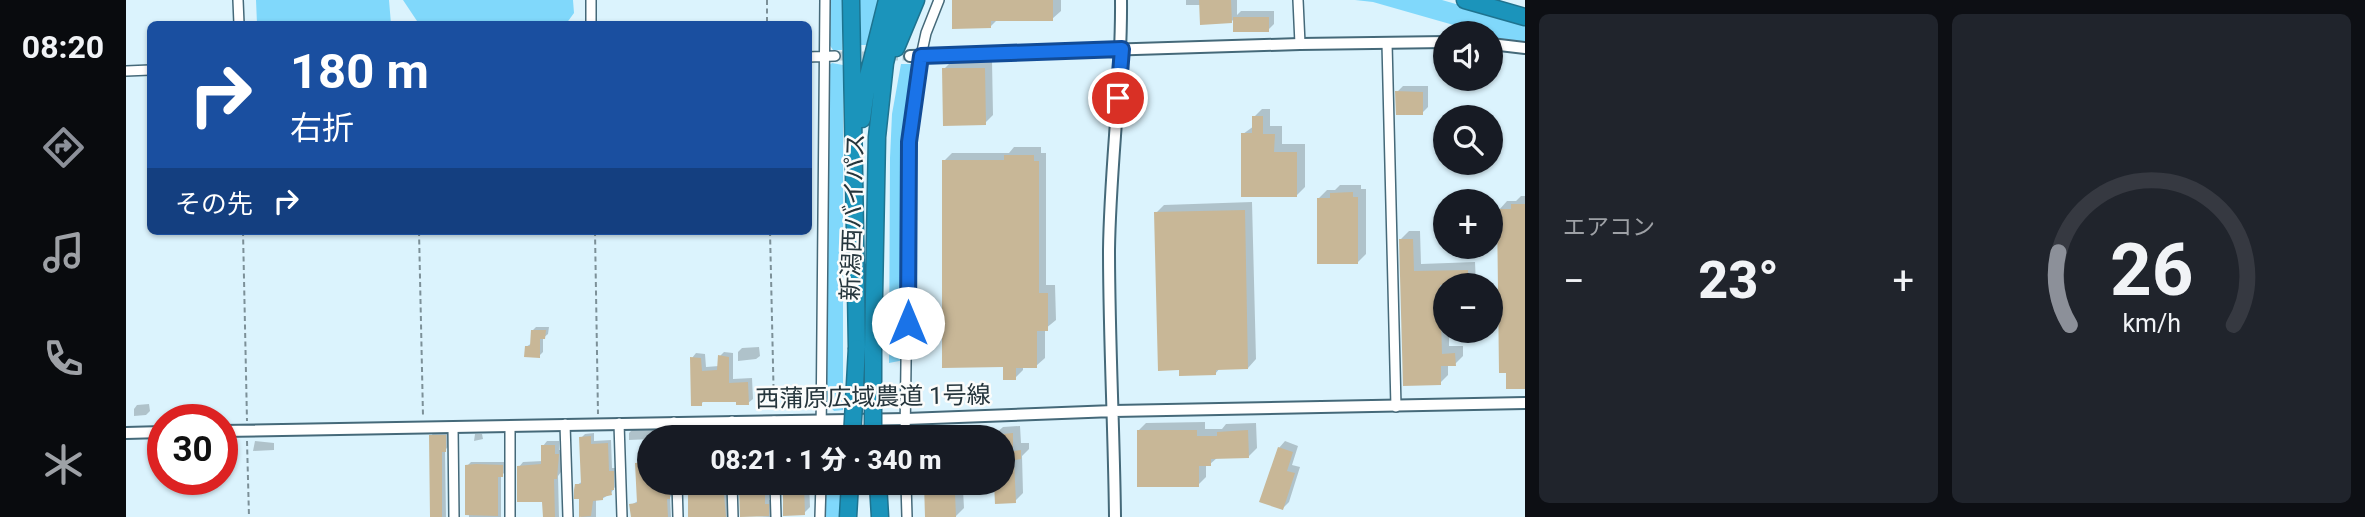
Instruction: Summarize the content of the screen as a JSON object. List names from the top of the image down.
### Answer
{
  "streets": {
    "highway": ["新潟西バイパス"],
    "street": ["西蒲原広域農道 1号線"]
  },
  "page": {
    "tabs": "08:20",
    "tile": "エアコン",
    "map_buttons": ["+", "−"],
    "turn": ["180 m", "右折"],
    "then": "その先",
    "heat": ["−", "23°", "+"],
    "limit": "30",
    "trip": "08:21 · 1 分 · 340 m",
    "gauge": ["26", "km/h"]
  }
}
